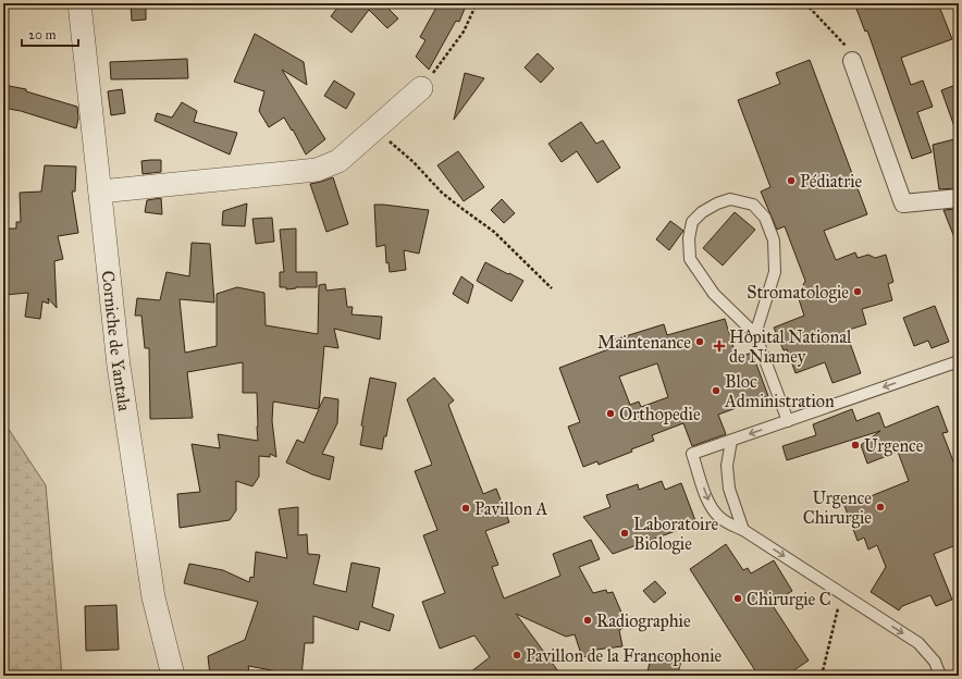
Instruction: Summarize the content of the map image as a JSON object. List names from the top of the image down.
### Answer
{
  "streets": {
    "street": ["Corniche de Yantala"]
  },
  "places": {
    "other": [
      "Pédiatrie",
      "Stromatologie",
      "Maintenance",
      "Bloc Administration",
      "Orthopedie",
      "Urgence",
      "Urgence Chirurgie",
      "Pavillon A",
      "Laboratoire Biologie",
      "Chirurgie C",
      "Radiographie",
      "Pavillon de la Francophonie"
    ],
    "health": ["Hôpital National de Niamey"]
  },
  "scale_bar": "20 m"
}
